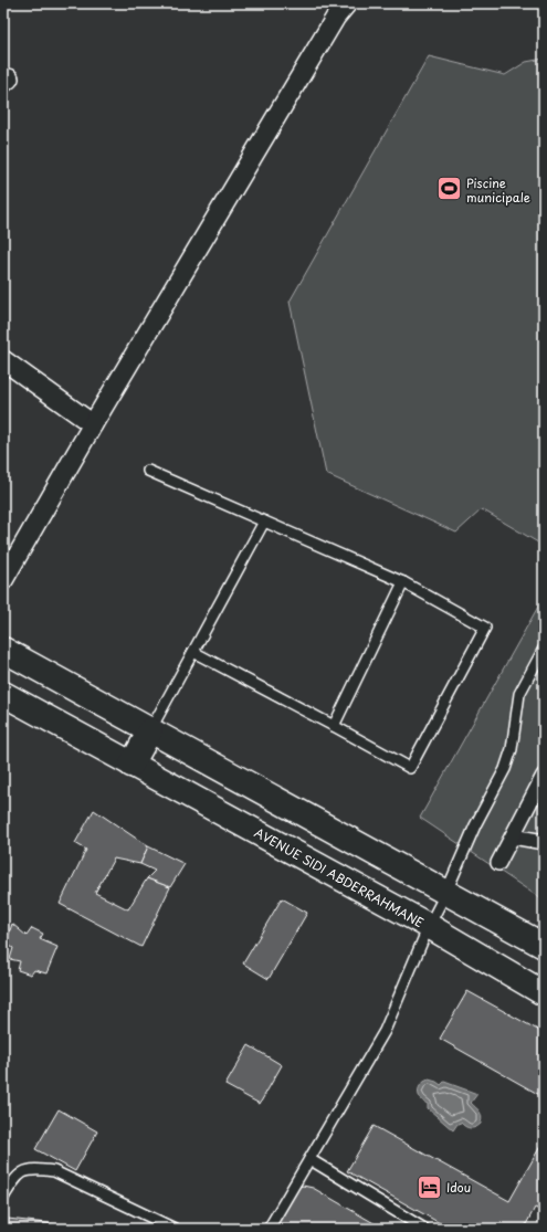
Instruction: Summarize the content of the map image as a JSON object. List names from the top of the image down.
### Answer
{
  "streets": {
    "street": ["AVENUE SIDI ABDERRAHMANE"]
  },
  "places": {
    "sports": ["Piscine municipale"],
    "hotel": ["Idou"]
  }
}
